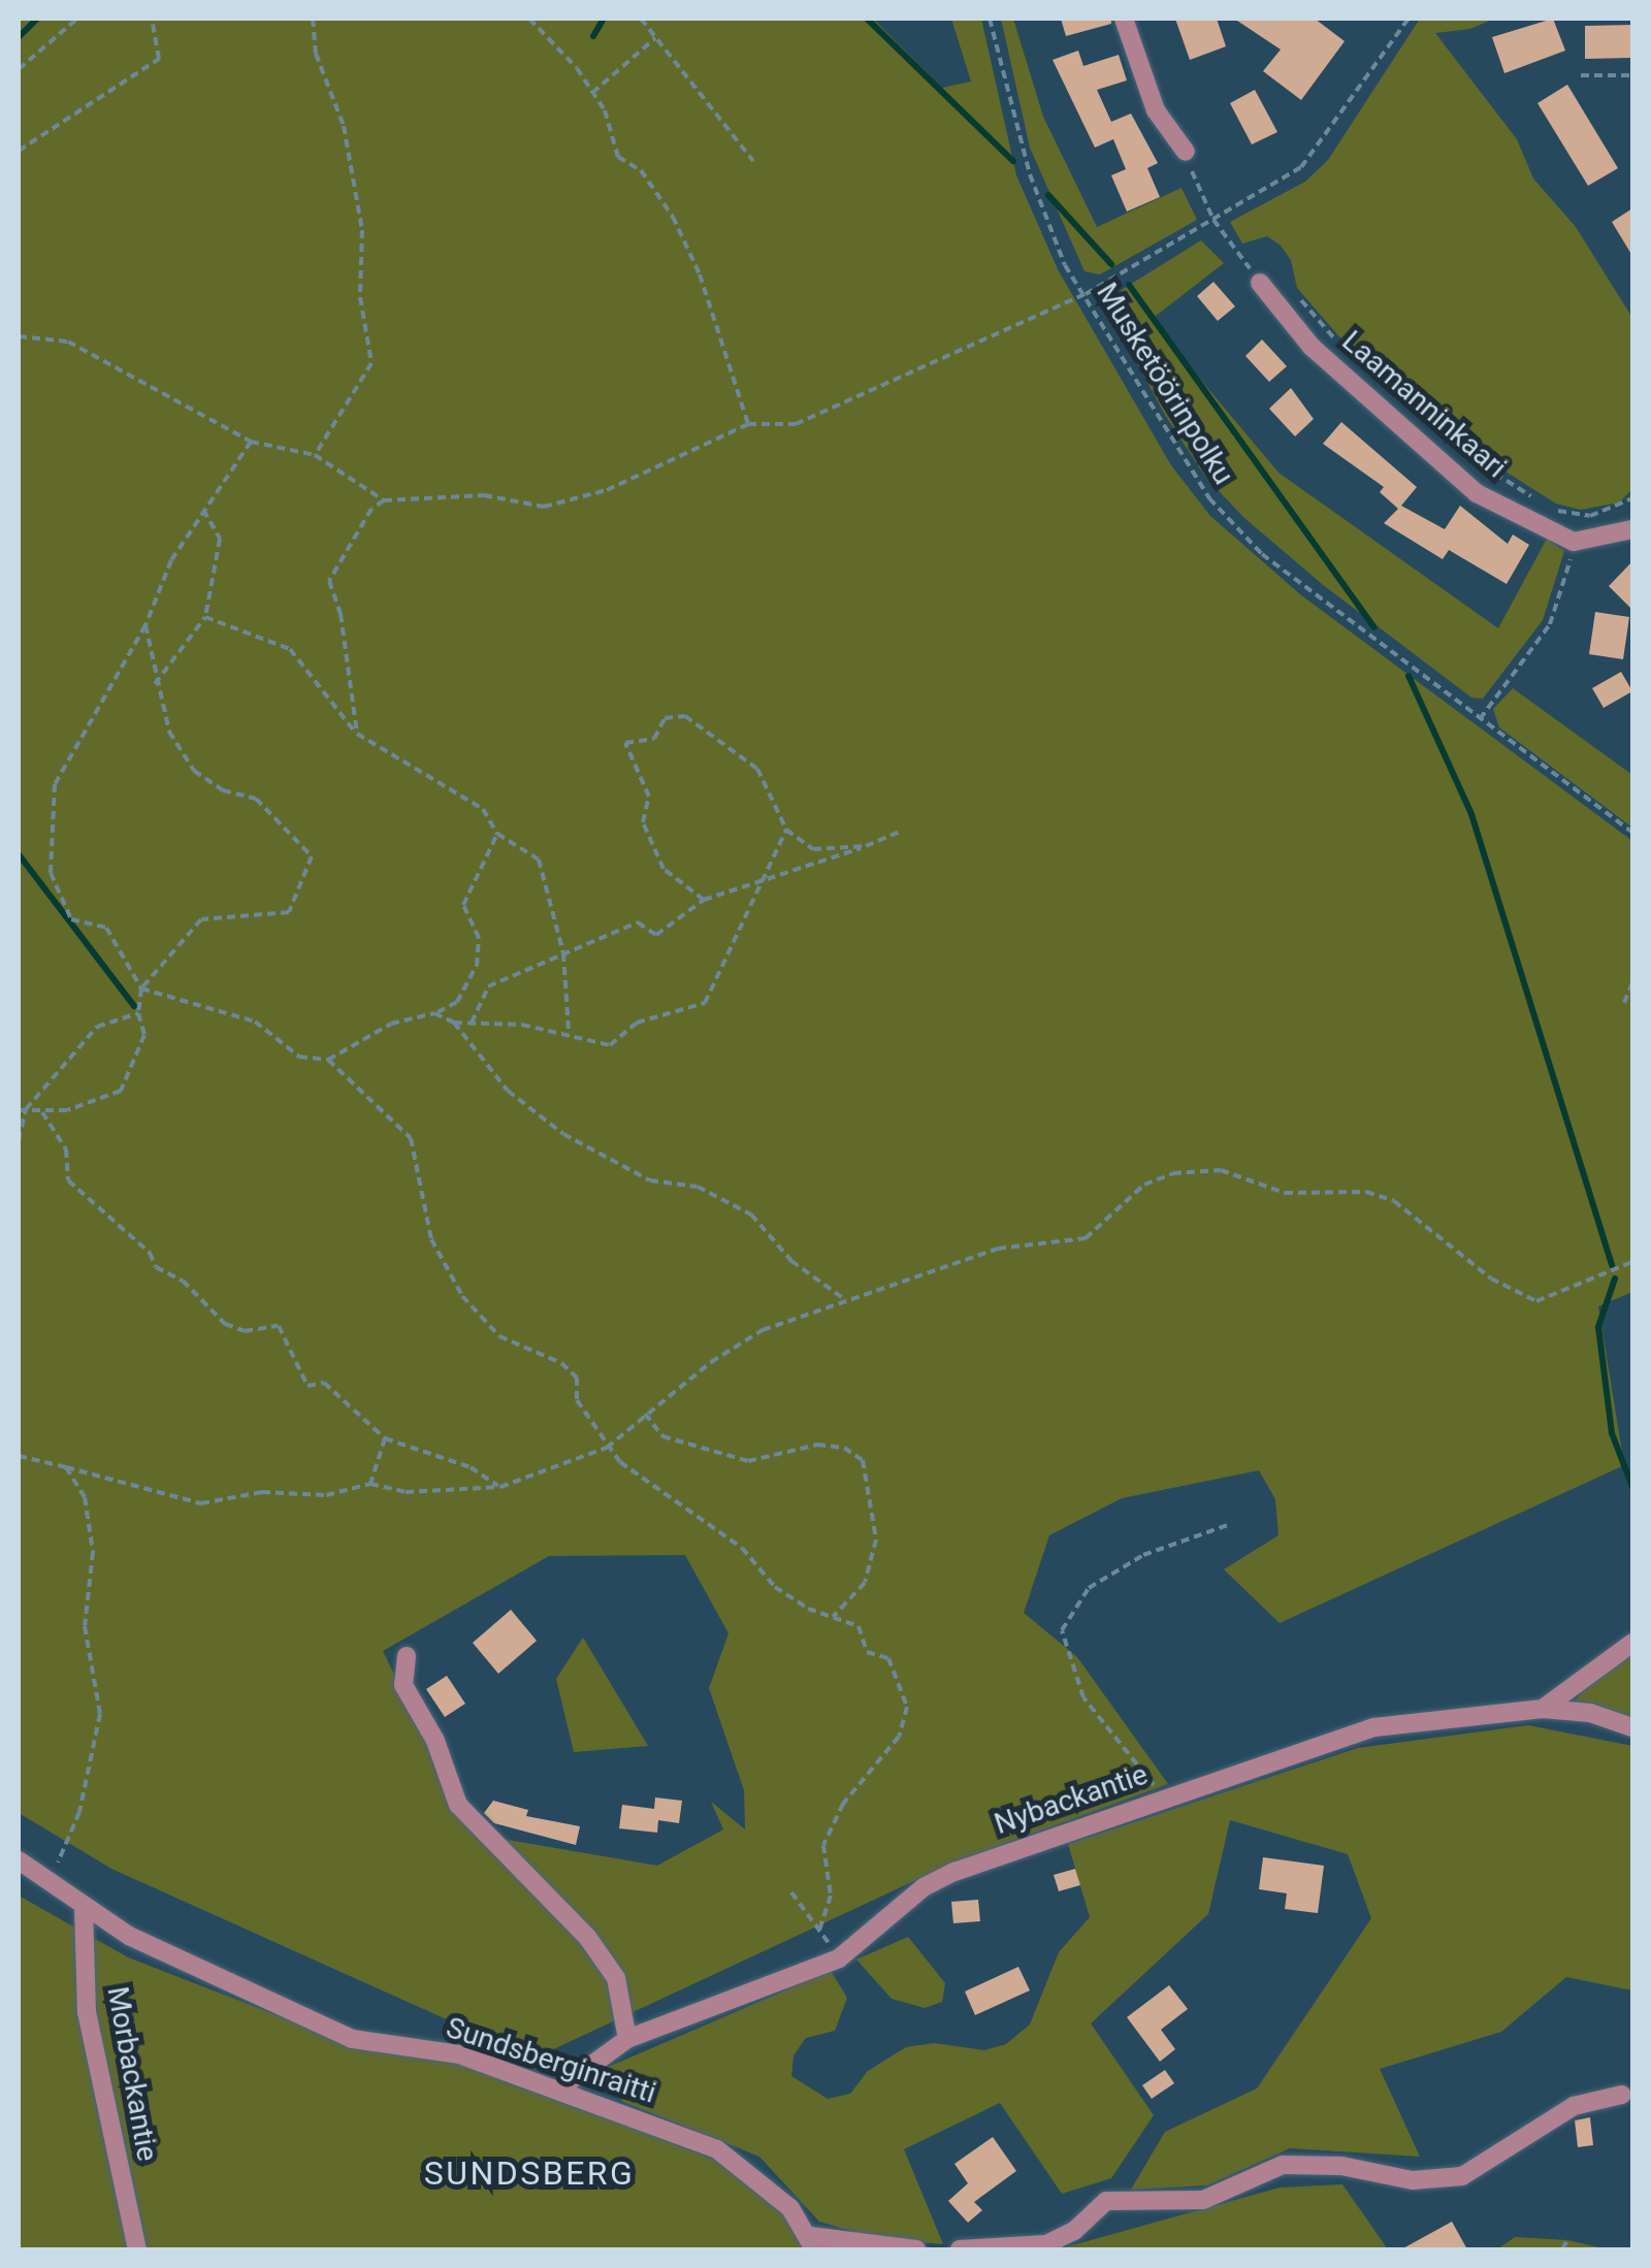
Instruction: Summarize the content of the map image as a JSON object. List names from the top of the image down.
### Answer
{
  "streets": {
    "street": [
      "Laamanninkaari",
      "Nybackantie",
      "Sundsberginraitti",
      "Morbackantie"
    ],
    "path": ["Musketöörinpolku"]
  },
  "crossings": [
    ["Nybackantie", "Sundsberginraitti"],
    ["Sundsberginraitti", "Morbackantie"]
  ],
  "districts": ["SUNDSBERG"]
}
